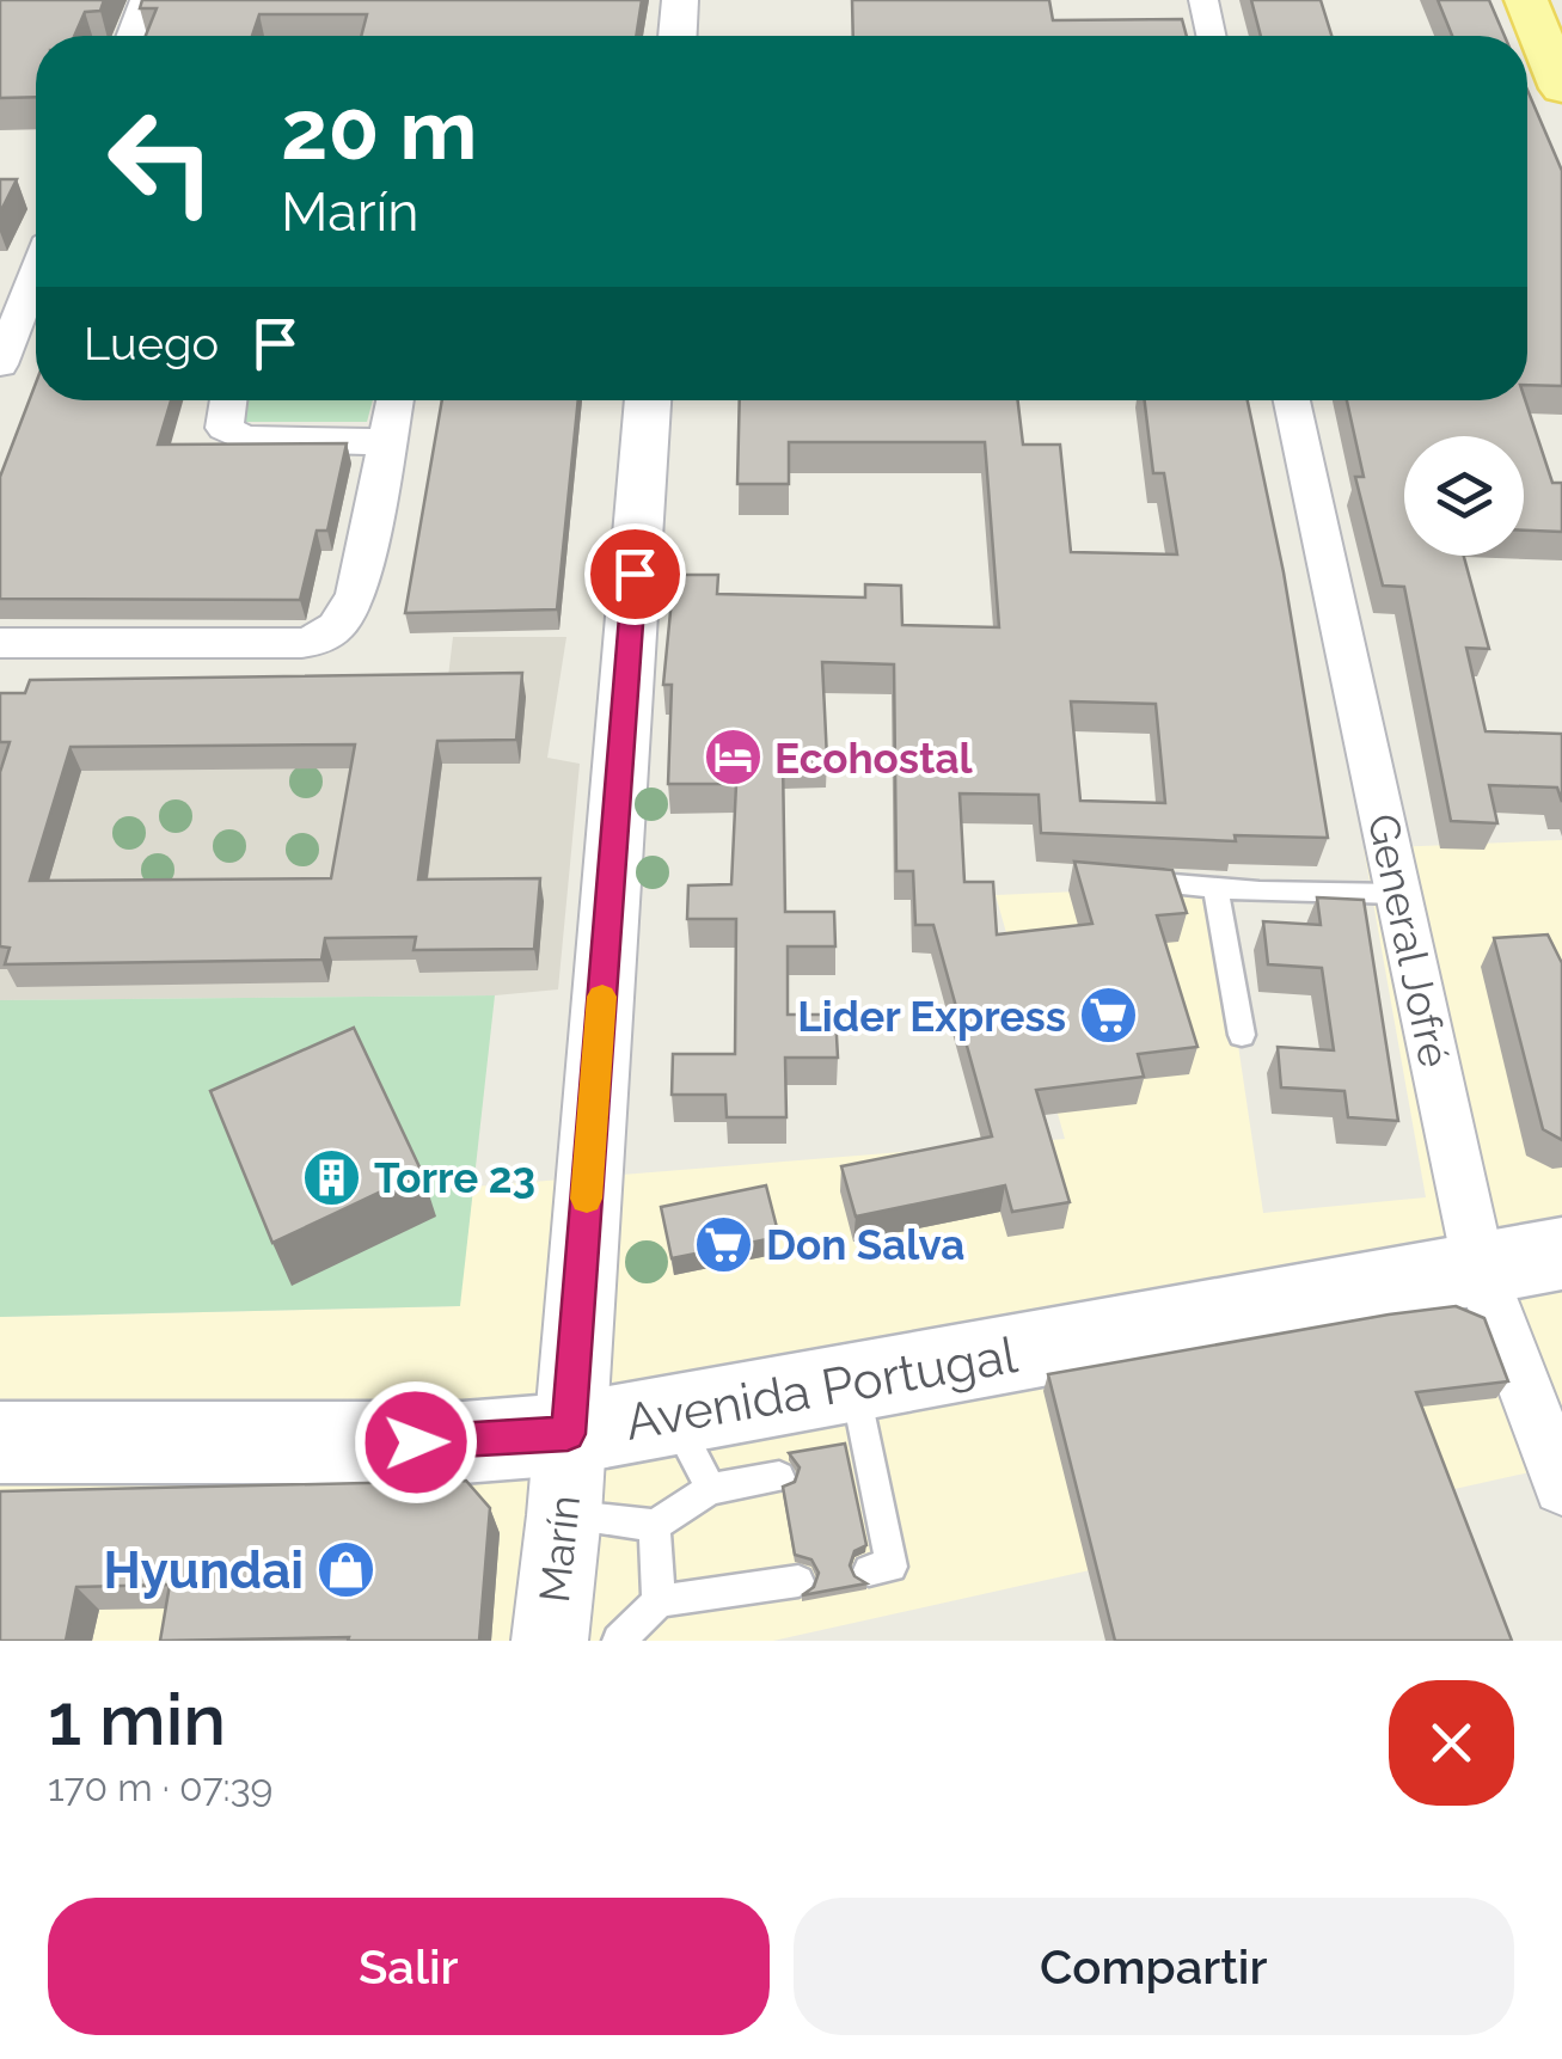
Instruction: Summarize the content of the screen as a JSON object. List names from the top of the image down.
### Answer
{
  "streets": {
    "main road": ["Avenida Portugal"],
    "street": ["General Jofré", "Marín"]
  },
  "crossings": [
    ["General Jofré", "Avenida Portugal"],
    ["Avenida Portugal", "Marín"]
  ],
  "places": {
    "hotel": ["Ecohostal"],
    "supermarket": ["Lider Express", "Don Salva"],
    "building": ["Torre 23"],
    "shop": ["Hyundai"]
  },
  "page": {
    "turn": ["20 m", "Marín"],
    "then": "Luego",
    "heading": ["1 min", "170 m · 07:39"],
    "buttons": ["Salir", "Compartir"]
  }
}
